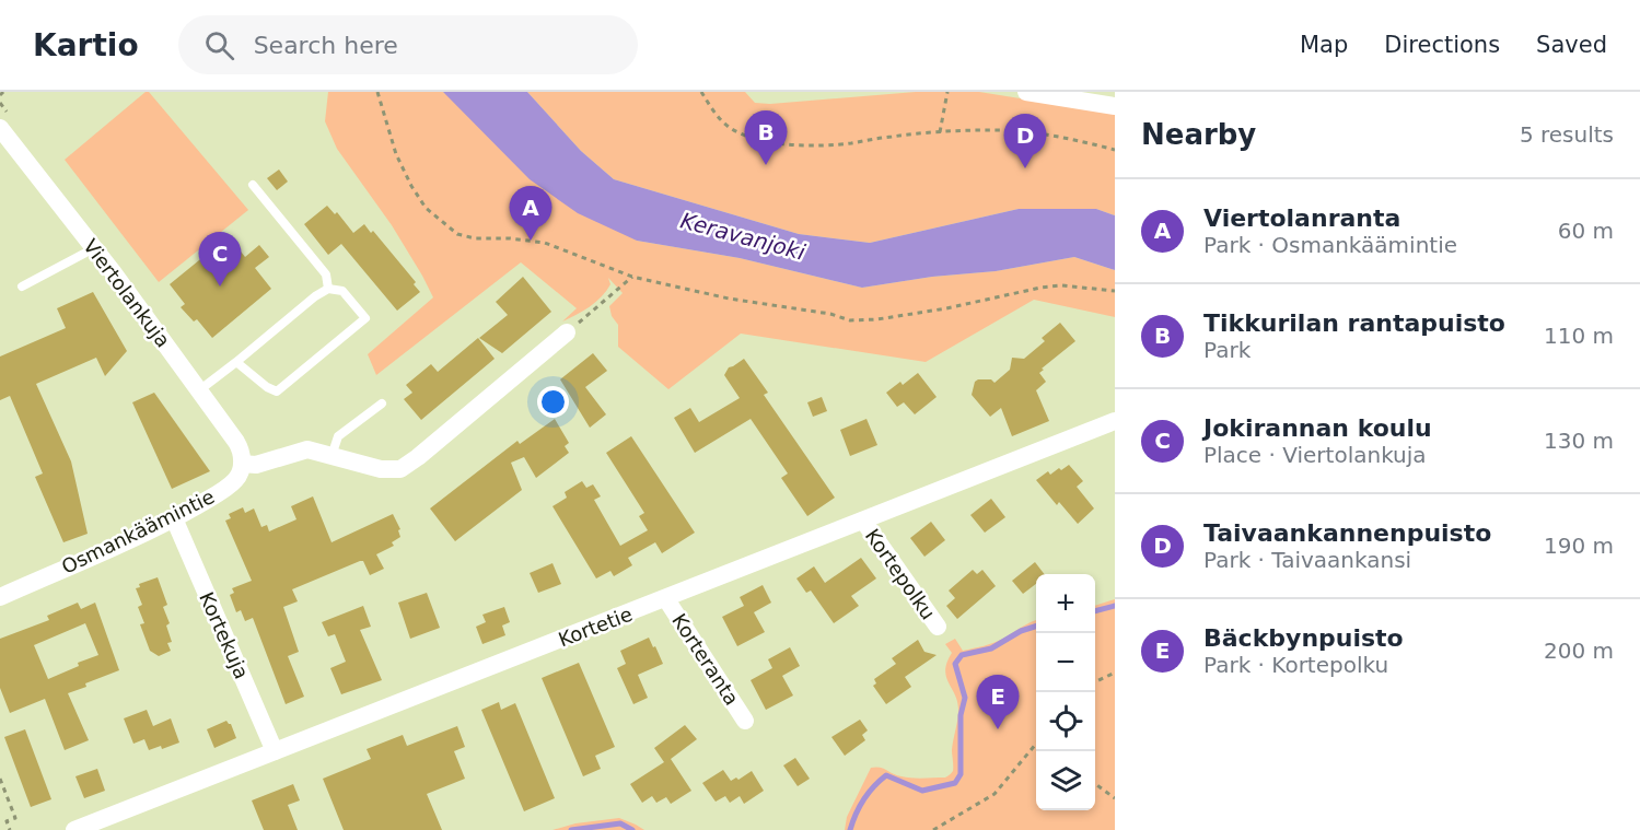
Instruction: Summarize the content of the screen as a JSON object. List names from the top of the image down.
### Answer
{
  "streets": {
    "street": [
      "Viertolankuja",
      "Osmankäämintie",
      "Kortepolku",
      "Kortetie",
      "Kortekuja",
      "Korteranta"
    ]
  },
  "crossings": [
    ["Viertolankuja", "Osmankäämintie"],
    ["Osmankäämintie", "Kortekuja"],
    ["Kortepolku", "Kortetie"],
    ["Kortetie", "Kortekuja"],
    ["Kortetie", "Korteranta"]
  ],
  "water": ["Keravanjoki"],
  "page": {
    "header": "Kartio",
    "search": "Search here",
    "nav": ["Map", "Directions", "Saved"],
    "heading": ["Nearby", "5 results"],
    "pins": [
      "B",
      "D",
      "A",
      "C",
      "E"
    ],
    "list": [
      {
        "mark": "A",
        "name": "Viertolanranta",
        "note": "Park · Osmankäämintie",
        "value": "60 m"
      },
      {
        "mark": "B",
        "name": "Tikkurilan rantapuisto",
        "note": "Park",
        "value": "110 m"
      },
      {
        "mark": "C",
        "name": "Jokirannan koulu",
        "note": "Place · Viertolankuja",
        "value": "130 m"
      },
      {
        "mark": "D",
        "name": "Taivaankannenpuisto",
        "note": "Park · Taivaankansi",
        "value": "190 m"
      },
      {
        "mark": "E",
        "name": "Bäckbynpuisto",
        "note": "Park · Kortepolku",
        "value": "200 m"
      }
    ],
    "map_buttons": ["+", "−"]
  }
}
